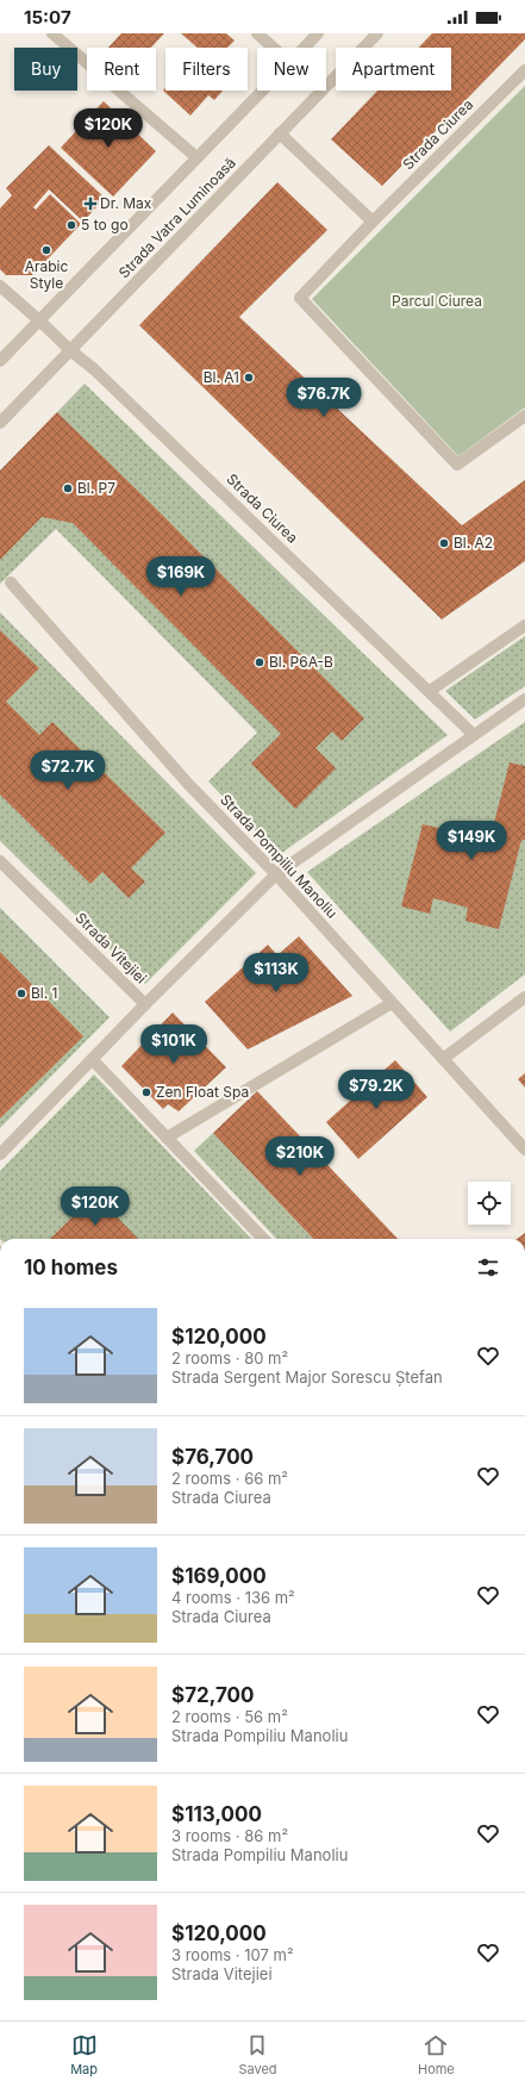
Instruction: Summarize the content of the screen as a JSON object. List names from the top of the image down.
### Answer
{
  "streets": {
    "street": [
      "Strada Ciurea",
      "Strada Vatra Luminoasă",
      "Strada Pompiliu Manoliu",
      "Strada Vitejiei"
    ]
  },
  "crossings": [
    ["Strada Ciurea", "Strada Vatra Luminoasă"]
  ],
  "parks": ["Parcul Ciurea"],
  "places": {
    "health": ["Dr. Max"],
    "other": [
      "5 to go",
      "Arabic Style",
      "Bl. A1",
      "Bl. P7",
      "Bl. A2",
      "Bl. P6A-B",
      "Bl. 1",
      "Zen Float Spa"
    ]
  },
  "page": {
    "status": "15:07",
    "chip": [
      "Buy",
      "Rent",
      "Filters",
      "New",
      "Apartment"
    ],
    "price": [
      "$120K",
      "$76.7K",
      "$169K",
      "$72.7K",
      "$149K",
      "$113K",
      "$101K",
      "$79.2K",
      "$210K",
      "$120K"
    ],
    "heading": "10 homes",
    "list": [
      {
        "name": "$120,000",
        "note": "2 rooms · 80 m² · Strada Sergent Major Sorescu Ștefan"
      },
      {
        "name": "$76,700",
        "note": "2 rooms · 66 m² · Strada Ciurea"
      },
      {
        "name": "$169,000",
        "note": "4 rooms · 136 m² · Strada Ciurea"
      },
      {
        "name": "$72,700",
        "note": "2 rooms · 56 m² · Strada Pompiliu Manoliu"
      },
      {
        "name": "$113,000",
        "note": "3 rooms · 86 m² · Strada Pompiliu Manoliu"
      },
      {
        "name": "$120,000",
        "note": "3 rooms · 107 m² · Strada Vitejiei"
      }
    ],
    "tabs": ["Map", "Saved", "Home"]
  }
}
